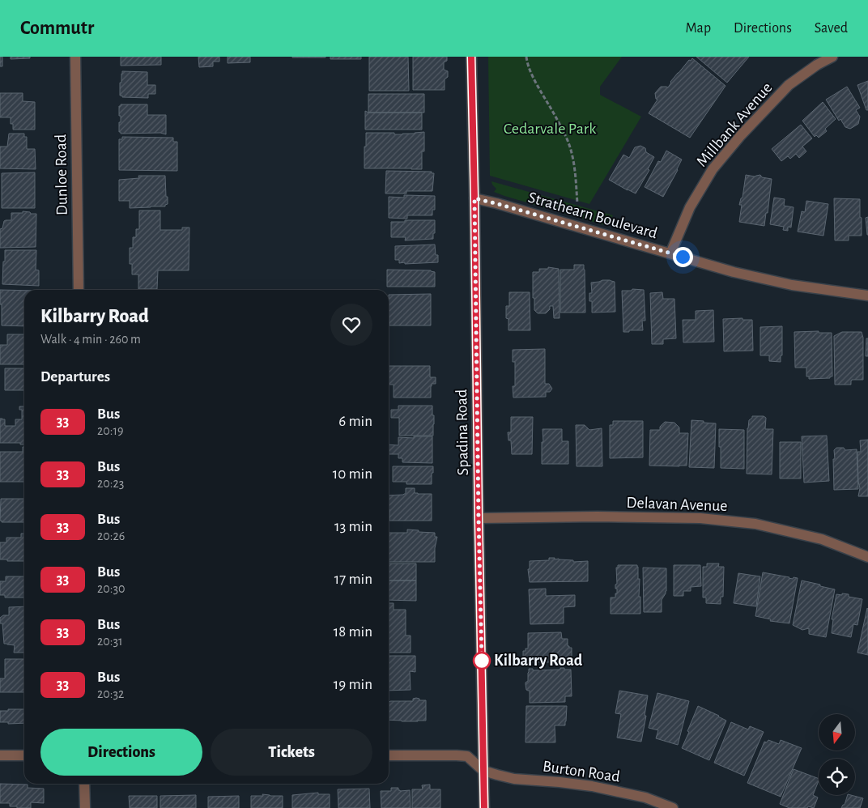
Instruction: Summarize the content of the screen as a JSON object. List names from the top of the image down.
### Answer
{
  "streets": {
    "street": [
      "Millbank Avenue",
      "Dunloe Road",
      "Strathearn Boulevard",
      "Spadina Road",
      "Delavan Avenue",
      "Burton Road"
    ]
  },
  "crossings": [
    ["Millbank Avenue", "Strathearn Boulevard"],
    ["Strathearn Boulevard", "Spadina Road"],
    ["Spadina Road", "Delavan Avenue"],
    ["Spadina Road", "Burton Road"]
  ],
  "parks": ["Cedarvale Park"],
  "places": ["Kilbarry Road"],
  "lines": ["bus line 33"],
  "north": "bottom",
  "page": {
    "header": "Commutr",
    "nav": ["Map", "Directions", "Saved"],
    "heading": [
      ["Kilbarry Road", "Walk · 4 min · 260 m"],
      "Departures"
    ],
    "list": [
      {
        "mark": "33",
        "name": "Bus",
        "note": "20:19",
        "value": "6 min"
      },
      {
        "mark": "33",
        "name": "Bus",
        "note": "20:23",
        "value": "10 min"
      },
      {
        "mark": "33",
        "name": "Bus",
        "note": "20:26",
        "value": "13 min"
      },
      {
        "mark": "33",
        "name": "Bus",
        "note": "20:30",
        "value": "17 min"
      },
      {
        "mark": "33",
        "name": "Bus",
        "note": "20:31",
        "value": "18 min"
      },
      {
        "mark": "33",
        "name": "Bus",
        "note": "20:32",
        "value": "19 min"
      }
    ],
    "buttons": ["Directions", "Tickets"]
  }
}
